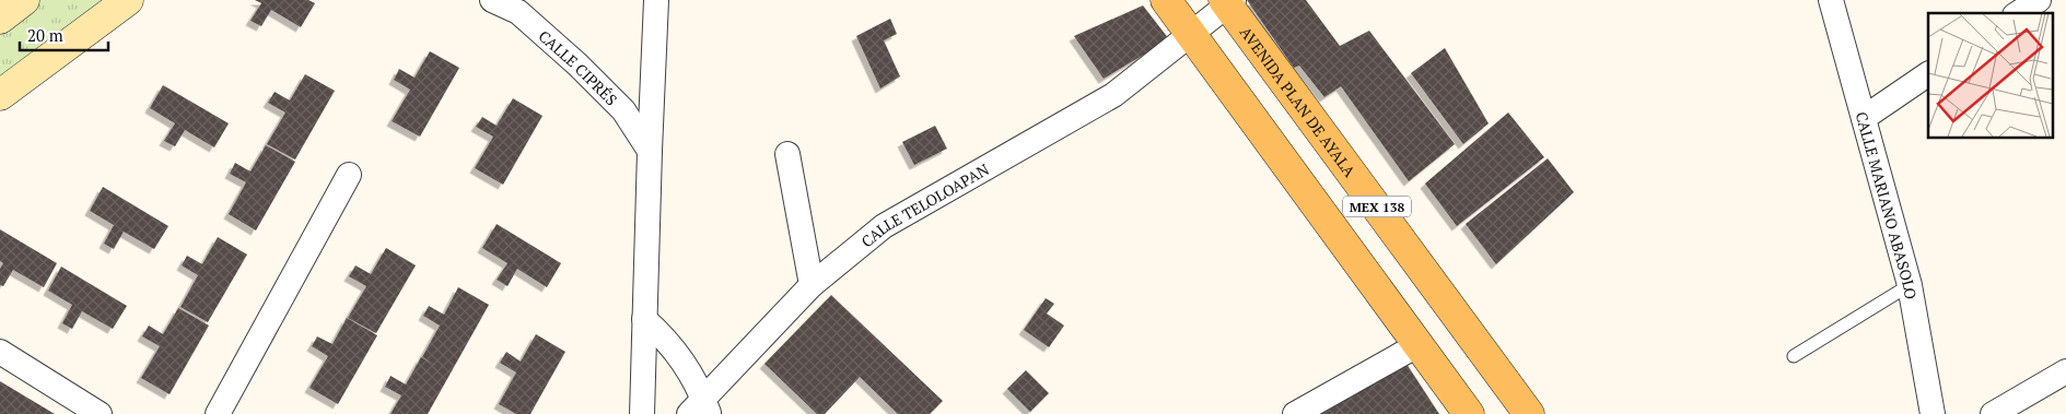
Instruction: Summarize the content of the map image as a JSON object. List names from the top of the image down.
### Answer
{
  "streets": {
    "main road": ["AVENIDA PLAN DE AYALA", "MEX 138"],
    "street": ["CALLE CIPRÉS", "CALLE MARIANO ABASOLO", "CALLE TELOLOAPAN"]
  },
  "crossings": [
    ["AVENIDA PLAN DE AYALA", "CALLE TELOLOAPAN"],
    ["CALLE TELOLOAPAN", "MEX 138"]
  ],
  "scale_bar": "20 m"
}
